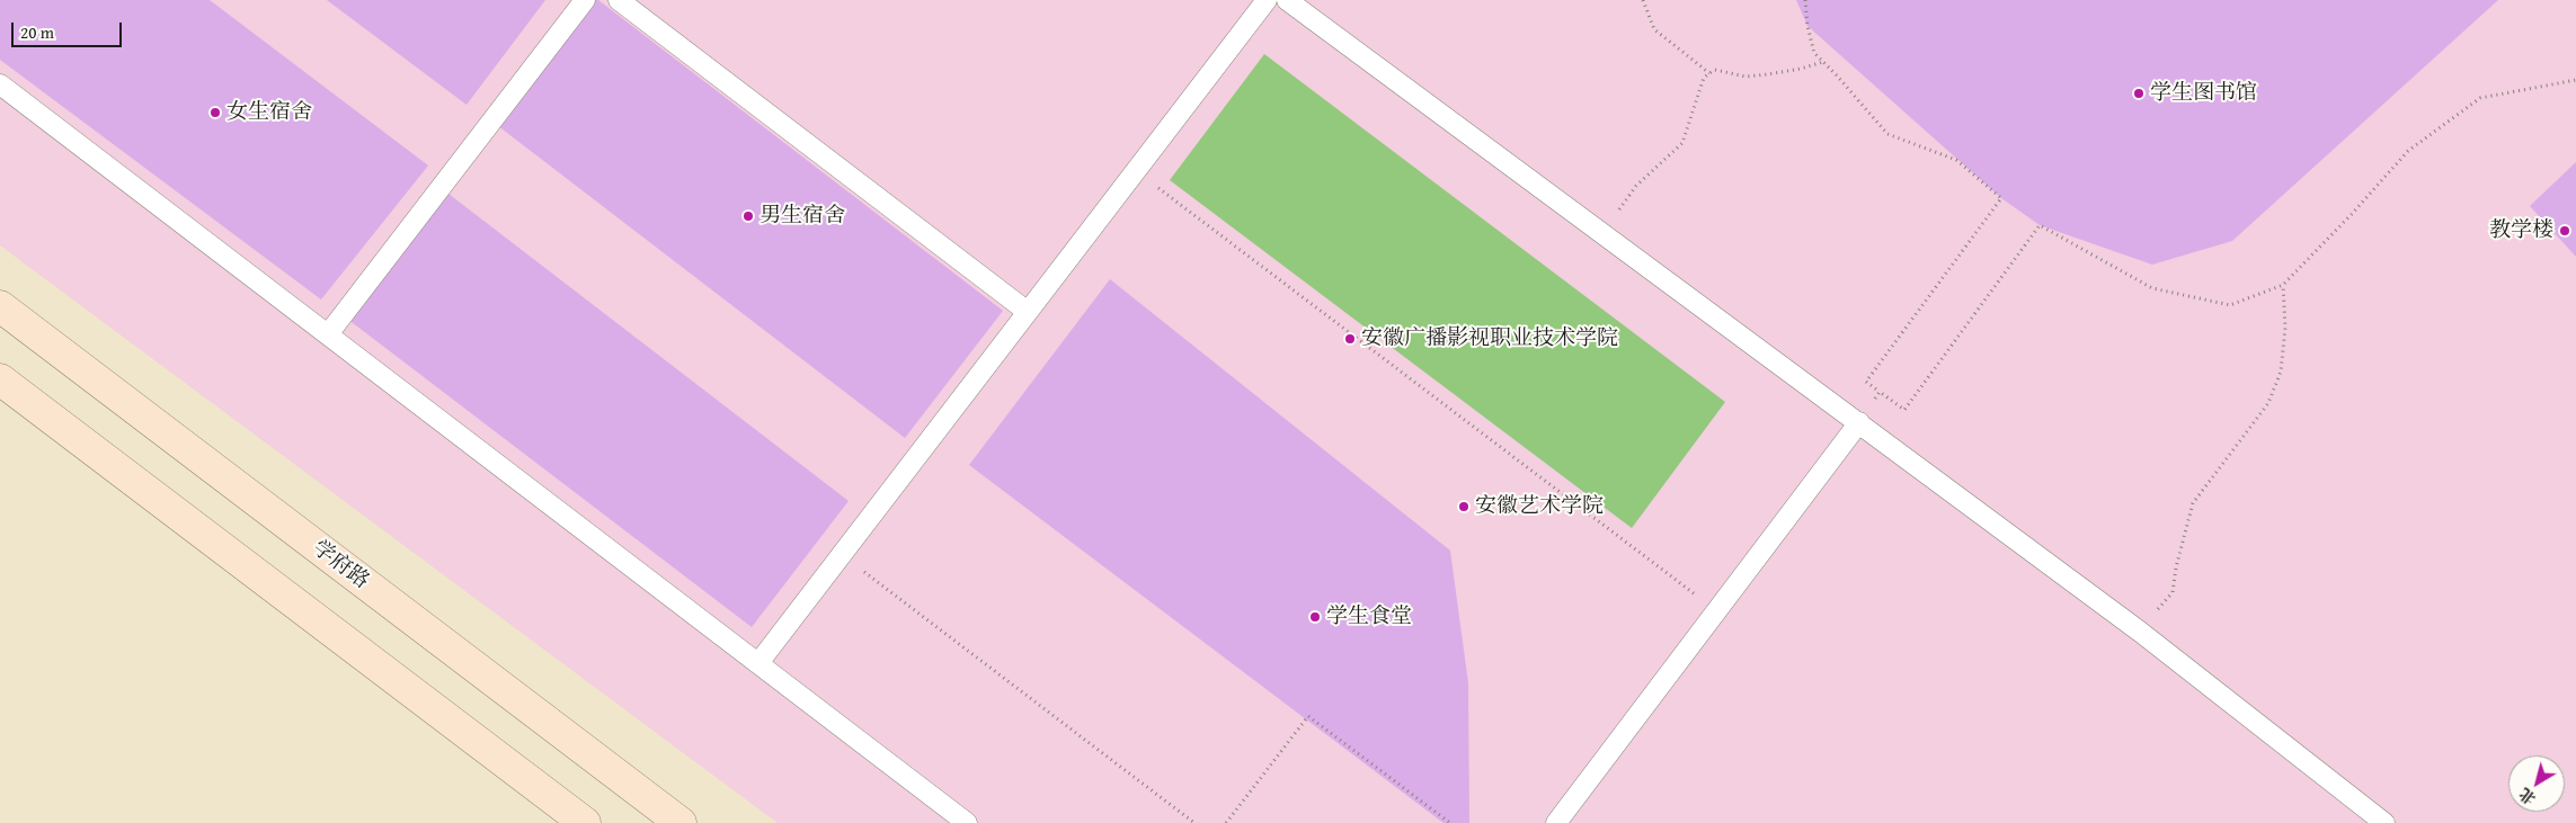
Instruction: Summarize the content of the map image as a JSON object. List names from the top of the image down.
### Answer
{
  "streets": {
    "main road": ["学府路"]
  },
  "places": [
    "学生图书馆",
    "女生宿舍",
    "男生宿舍",
    "教学楼",
    "安徽广播影视职业技术学院",
    "安徽艺术学院",
    "学生食堂"
  ],
  "scale_bar": "20 m",
  "north": "bottom left"
}
